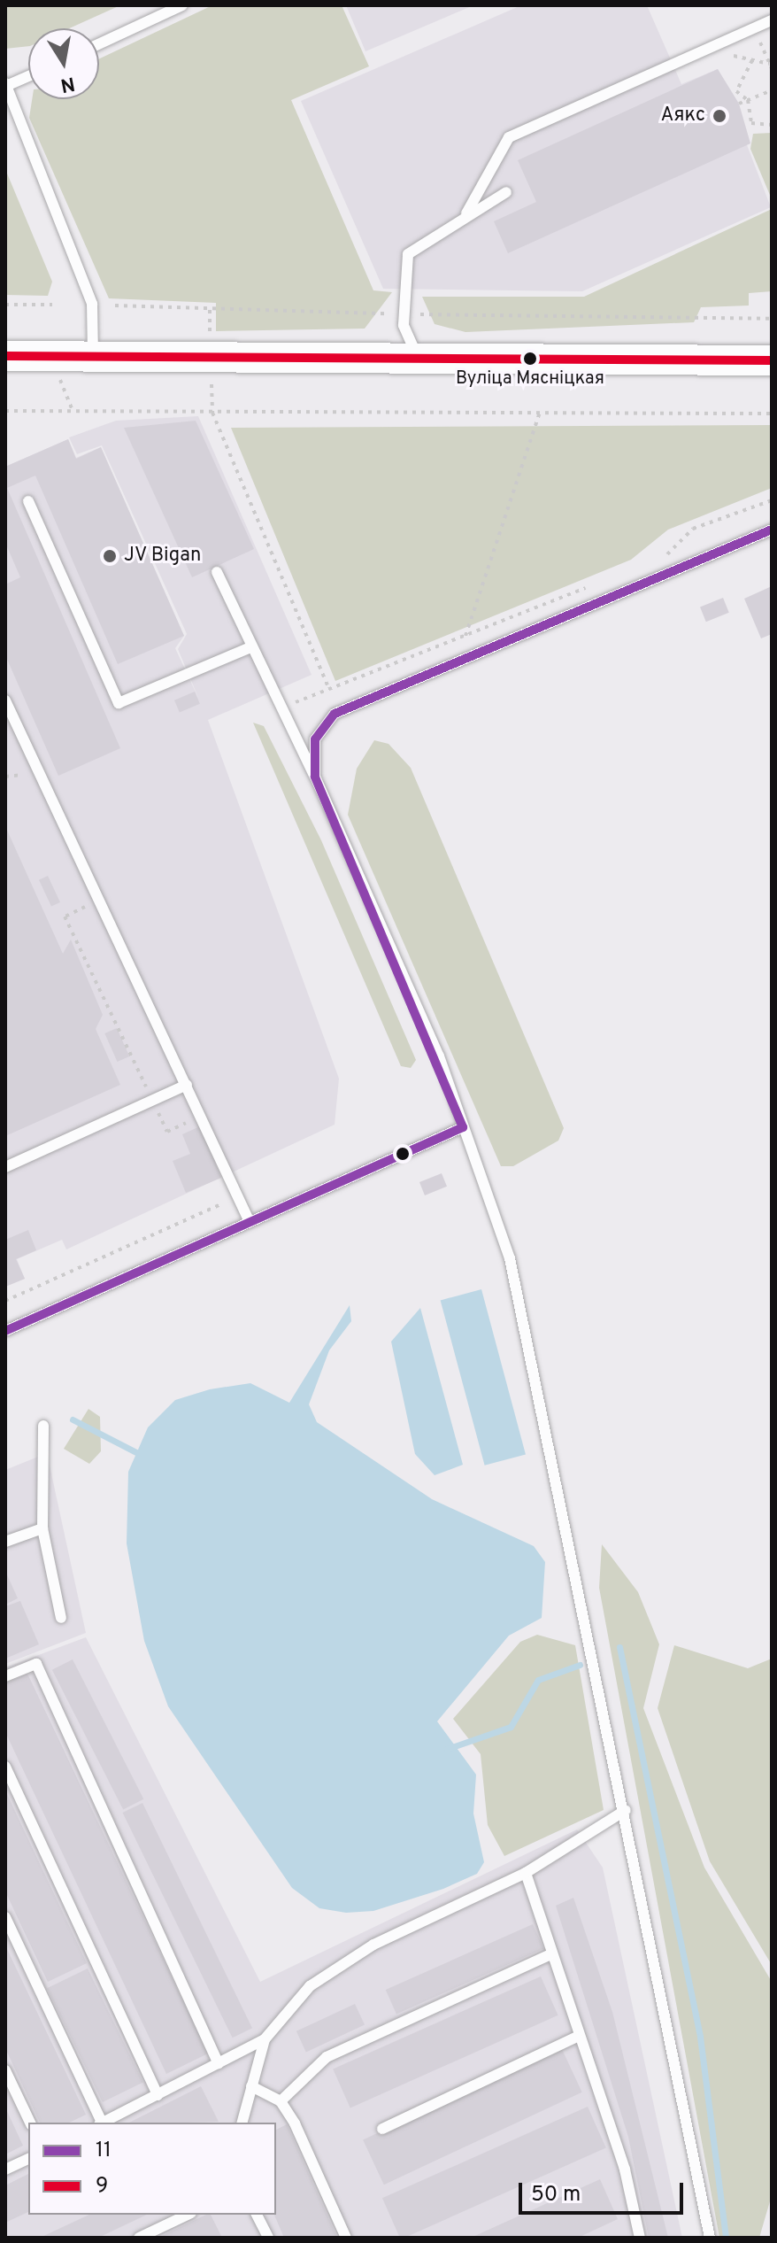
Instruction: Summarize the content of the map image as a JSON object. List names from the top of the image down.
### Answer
{
  "places": ["Аякс", "Вуліца Мясніцкая", "JV Bigan"],
  "lines": ["transit line 9", "transit line 11"],
  "legend": ["11", "9"],
  "scale_bar": "50 m",
  "north": "bottom"
}
